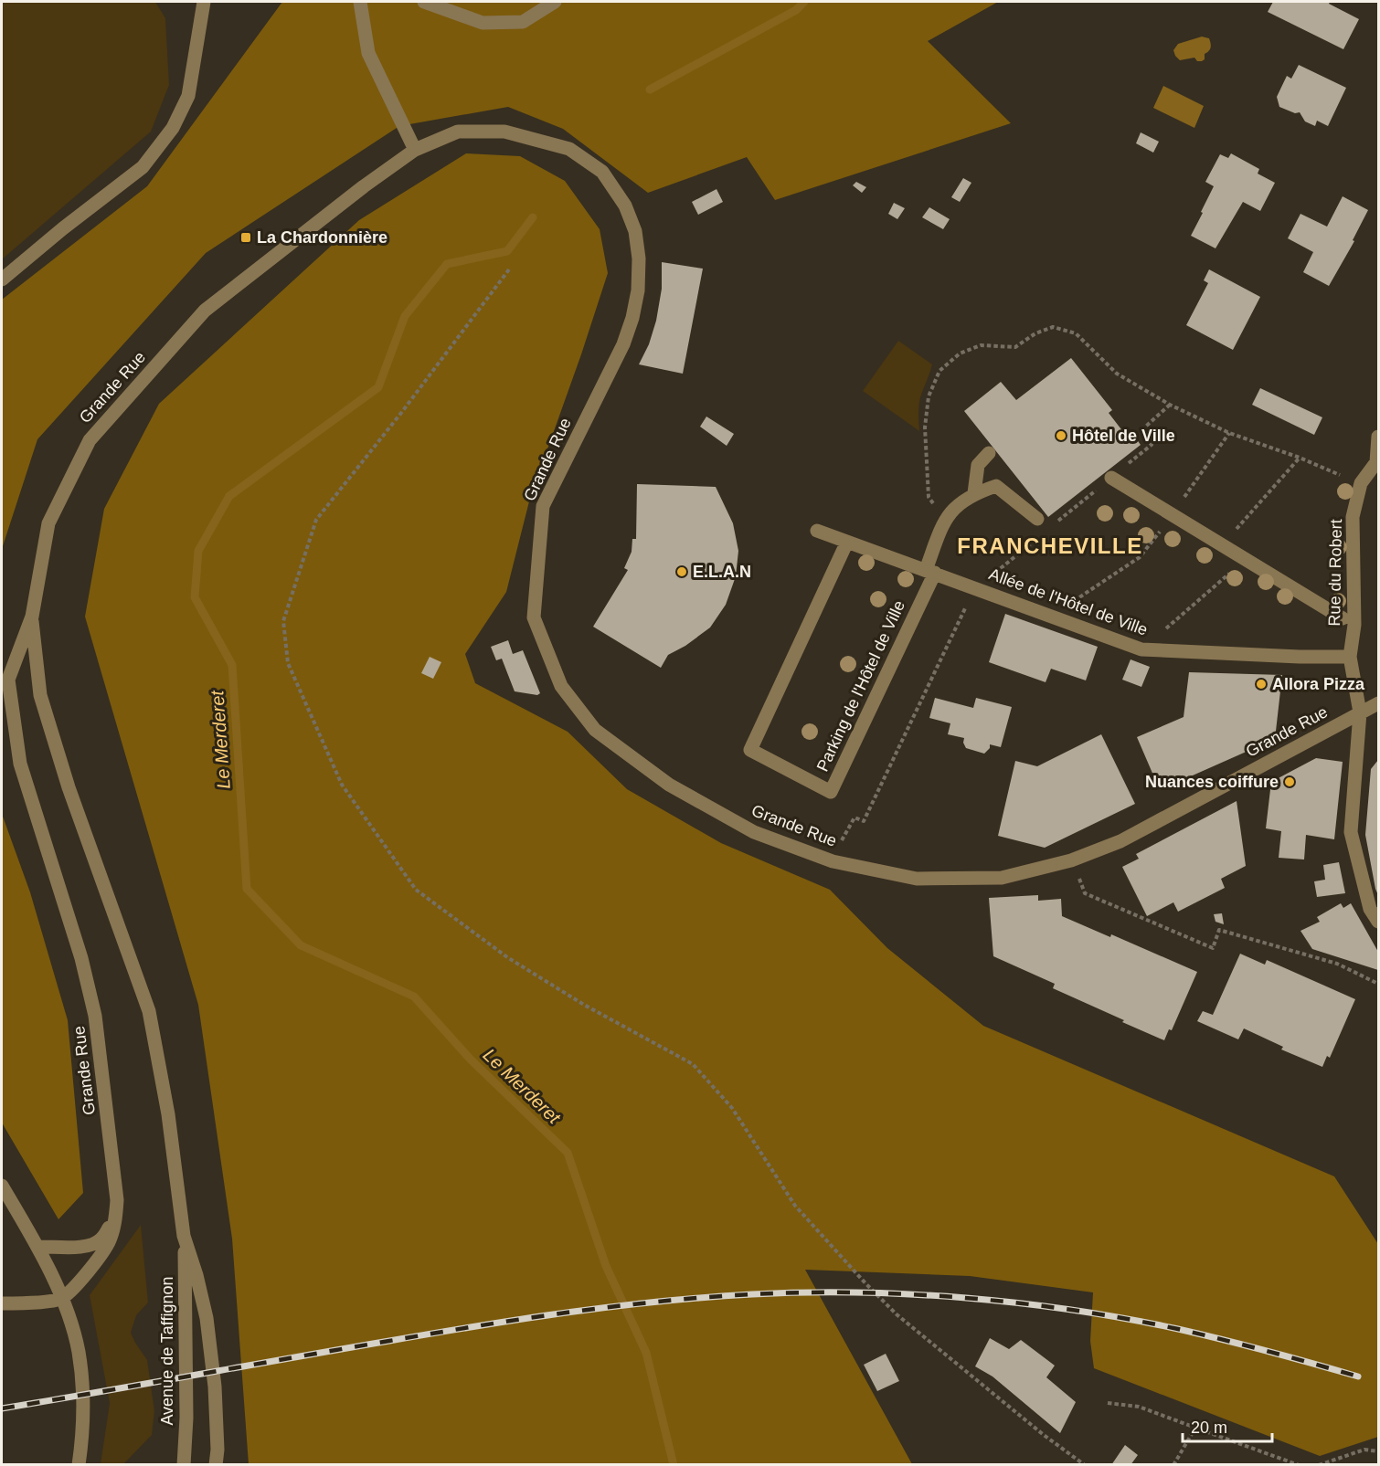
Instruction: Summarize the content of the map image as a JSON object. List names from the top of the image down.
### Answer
{
  "streets": {
    "street": [
      "Grande Rue",
      "Rue du Robert",
      "Allée de l'Hôtel de Ville",
      "Parking de l'Hôtel de Ville",
      "Avenue de Taffignon"
    ]
  },
  "crossings": [
    ["Grande Rue", "Rue du Robert"],
    ["Grande Rue", "Avenue de Taffignon"],
    ["Rue du Robert", "Allée de l'Hôtel de Ville"],
    ["Allée de l'Hôtel de Ville", "Parking de l'Hôtel de Ville"]
  ],
  "districts": ["FRANCHEVILLE"],
  "water": ["Le Merderet"],
  "places": {
    "transit": ["La Chardonnière"],
    "other": [
      "Hôtel de Ville",
      "E.L.A.N",
      "Allora Pizza",
      "Nuances coiffure"
    ]
  },
  "scale_bar": "20 m"
}
